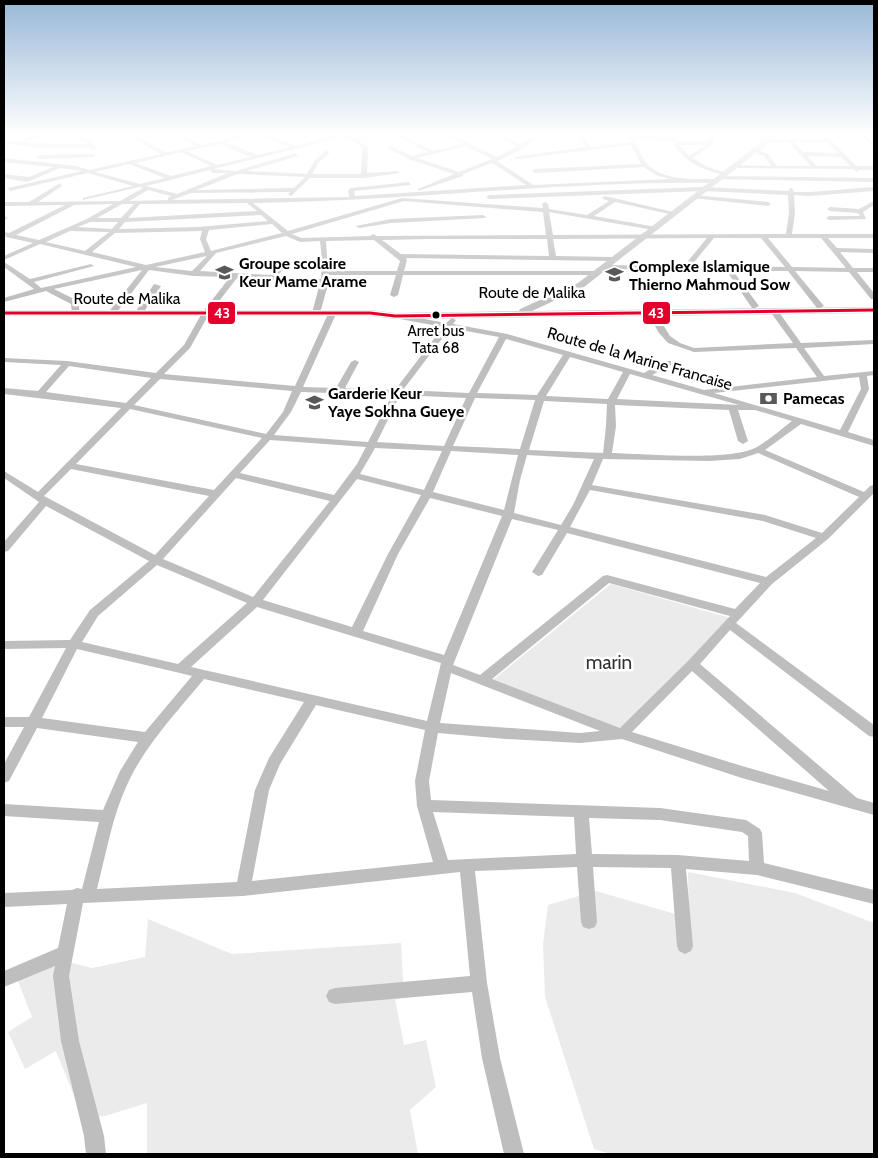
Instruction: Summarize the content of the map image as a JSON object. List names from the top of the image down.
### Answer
{
  "streets": {
    "main road": ["Route de Malika"],
    "street": ["Route de la Marine Francaise"]
  },
  "crossings": [
    ["Route de Malika", "Route de la Marine Francaise"]
  ],
  "parks": ["marin"],
  "places": {
    "school or university": ["Groupe scolaire Keur Mame Arame", "Complexe Islamique Thierno Mahmoud Sow", "Garderie Keur Yaye Sokhna Gueye"],
    "other": ["Arret bus Tata 68"],
    "bank": ["Pamecas"]
  },
  "lines": ["transit line 43"]
}
